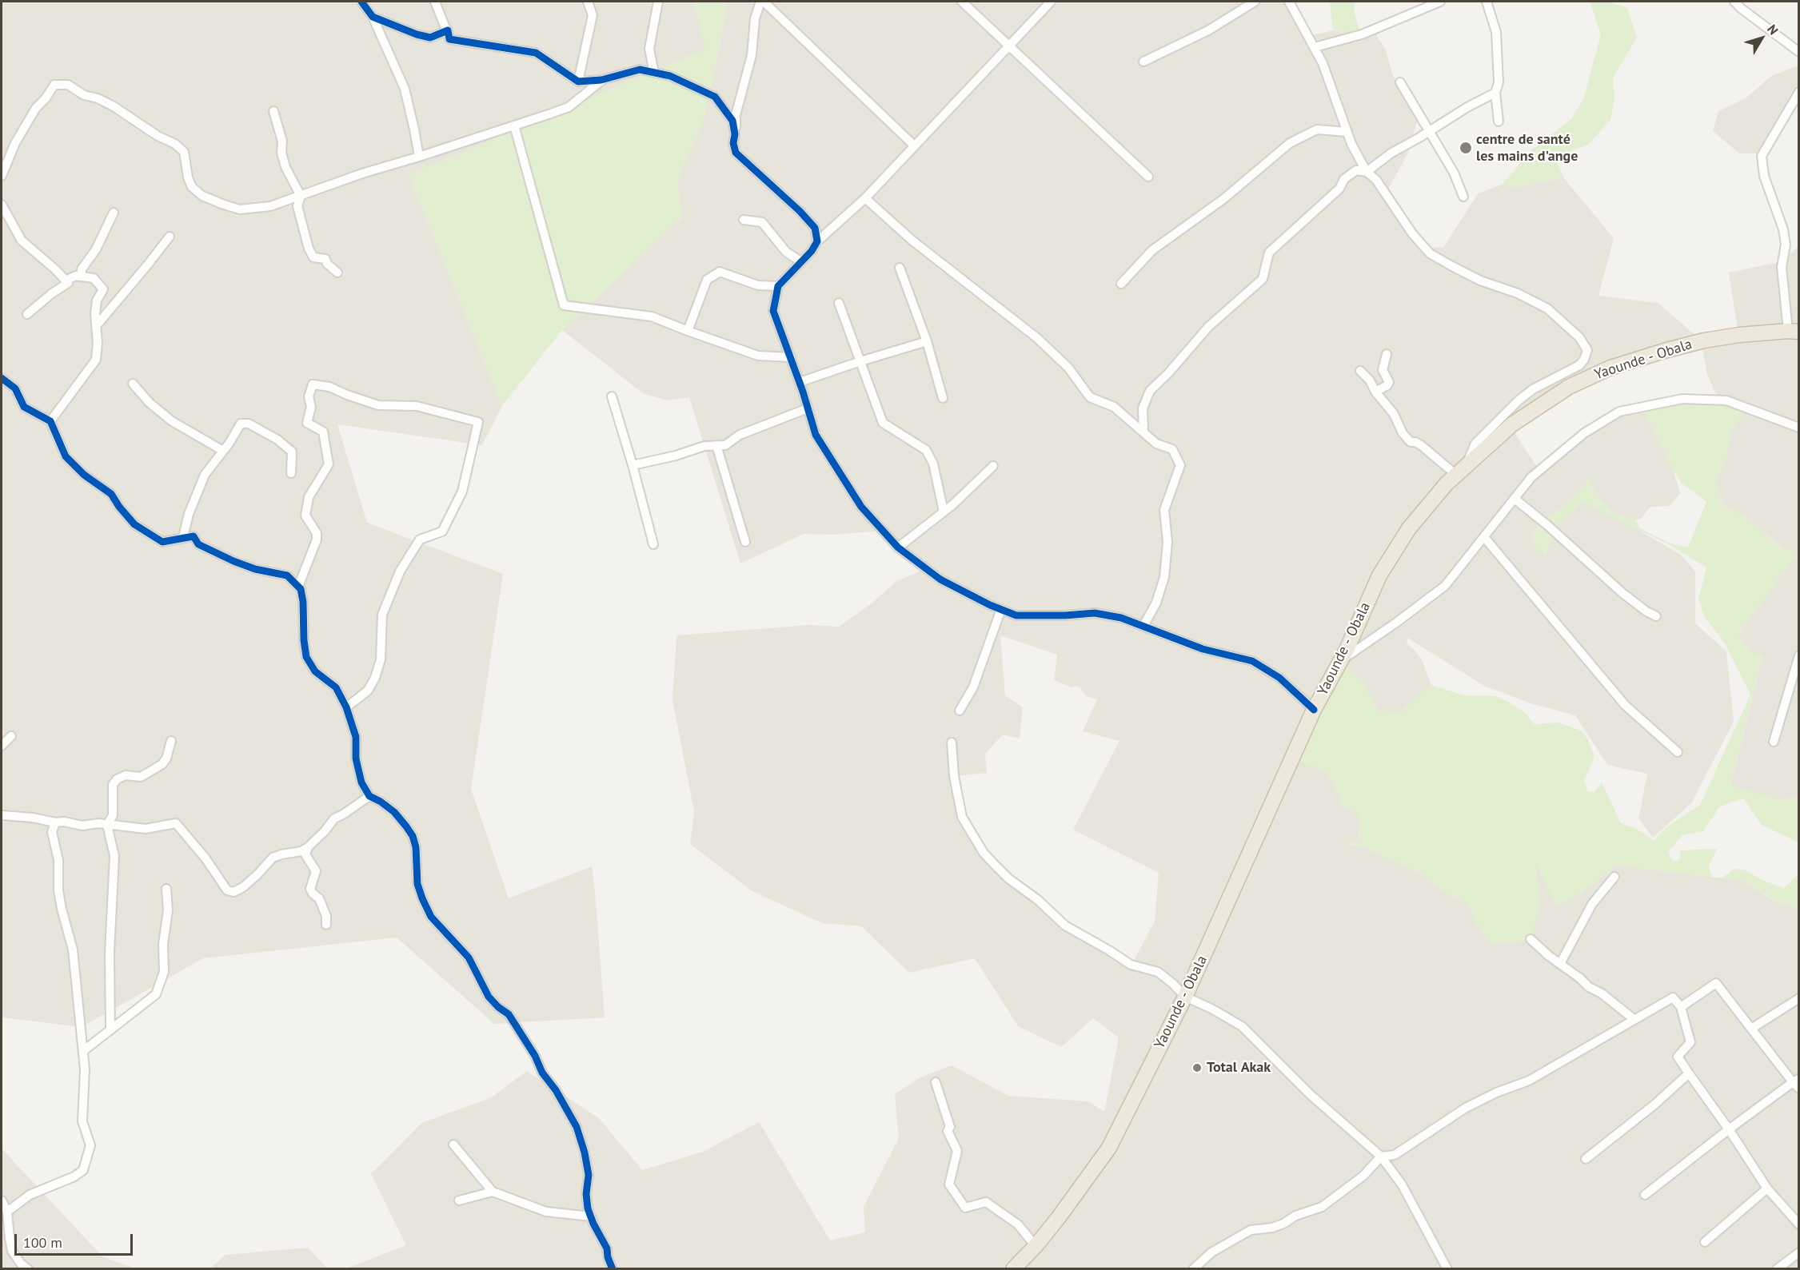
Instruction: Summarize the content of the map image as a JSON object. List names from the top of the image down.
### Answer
{
  "streets": {
    "highway": ["Yaounde - Obala"]
  },
  "places": ["centre de santé les mains d'ange", "Total Akak"],
  "scale_bar": "100 m",
  "north": "top right"
}
